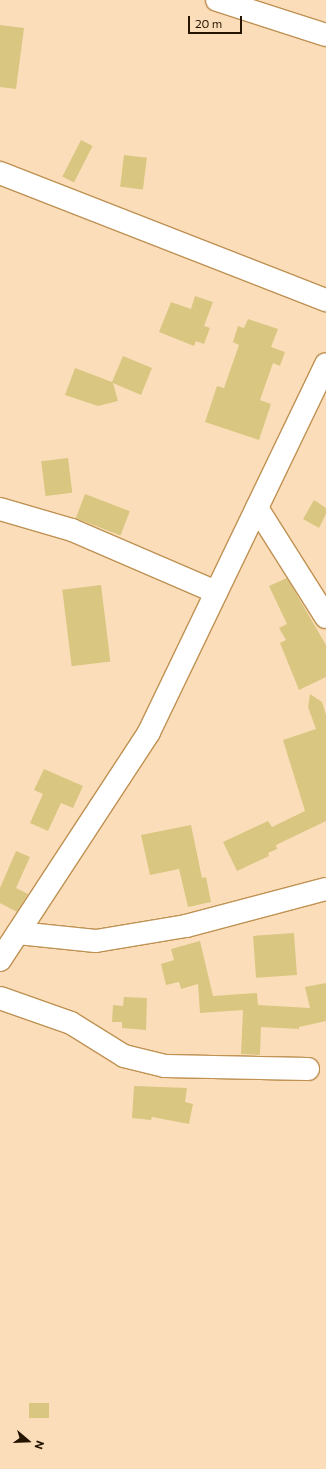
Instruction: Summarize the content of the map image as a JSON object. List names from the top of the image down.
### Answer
{
  "scale_bar": "20 m",
  "north": "right"
}
